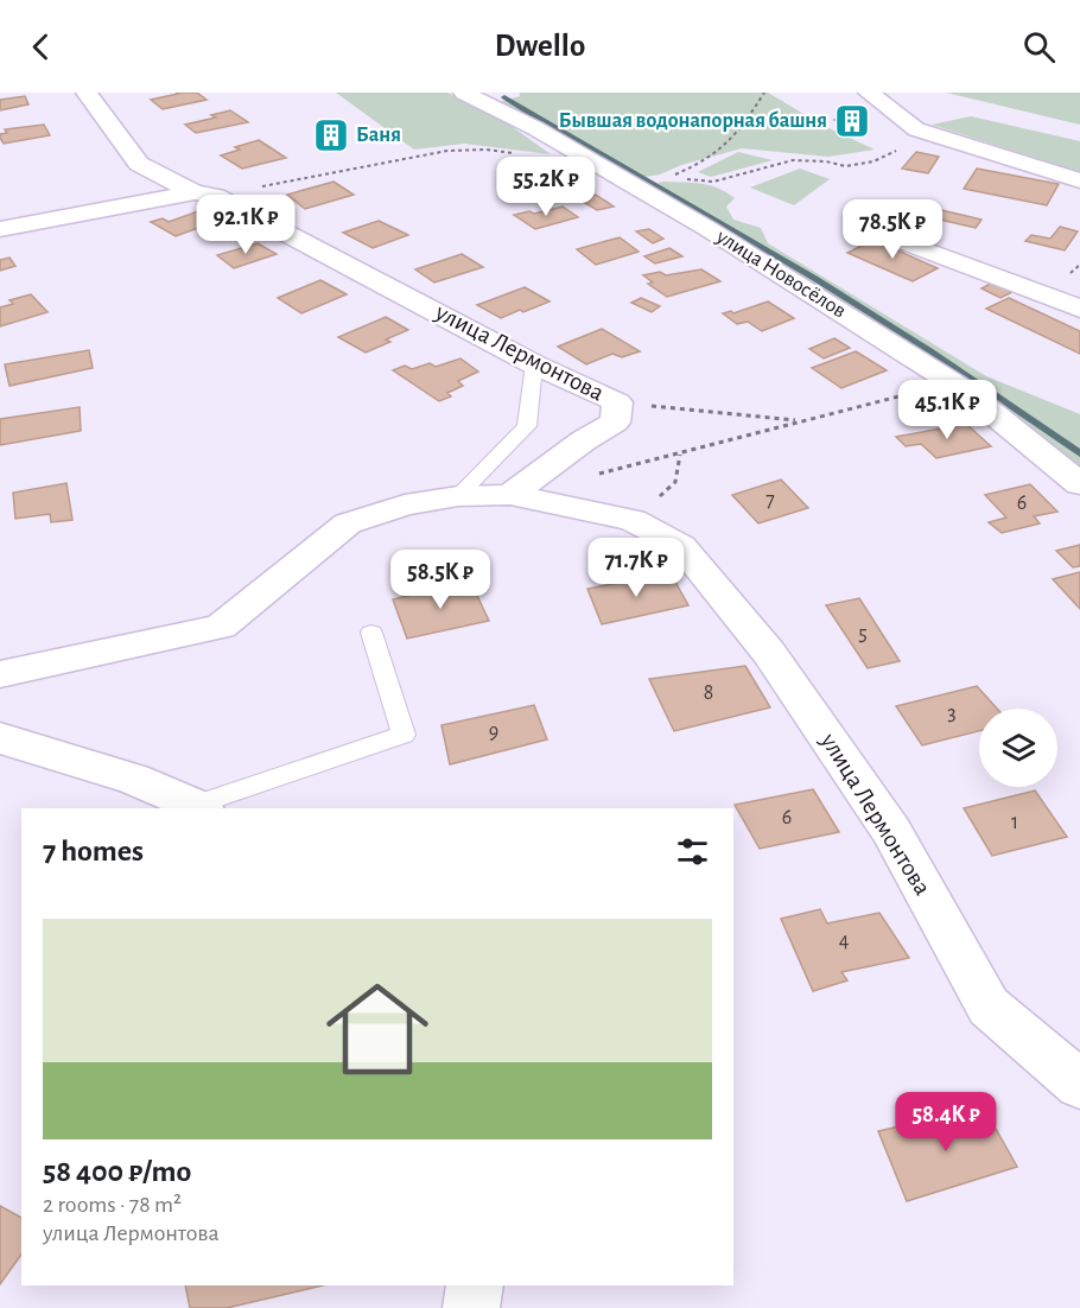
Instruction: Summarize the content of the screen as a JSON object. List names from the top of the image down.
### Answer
{
  "streets": {
    "street": ["улица Новосёлов", "улица Лермонтова"]
  },
  "places": {
    "building": ["Бывшая водонапорная башня", "Баня"]
  },
  "house_numbers": [
    "7",
    "6",
    "5",
    "8",
    "3",
    "9",
    "6",
    "1",
    "4"
  ],
  "page": {
    "header": "Dwello",
    "price": [
      "55.2K ₽",
      "92.1K ₽",
      "78.5K ₽",
      "45.1K ₽",
      "71.7K ₽",
      "58.5K ₽",
      "58.4K ₽"
    ],
    "heading": "7 homes",
    "list": [
      {
        "name": "58 400 ₽/mo",
        "note": "2 rooms · 78 m² · улица Лермонтова"
      }
    ]
  }
}
